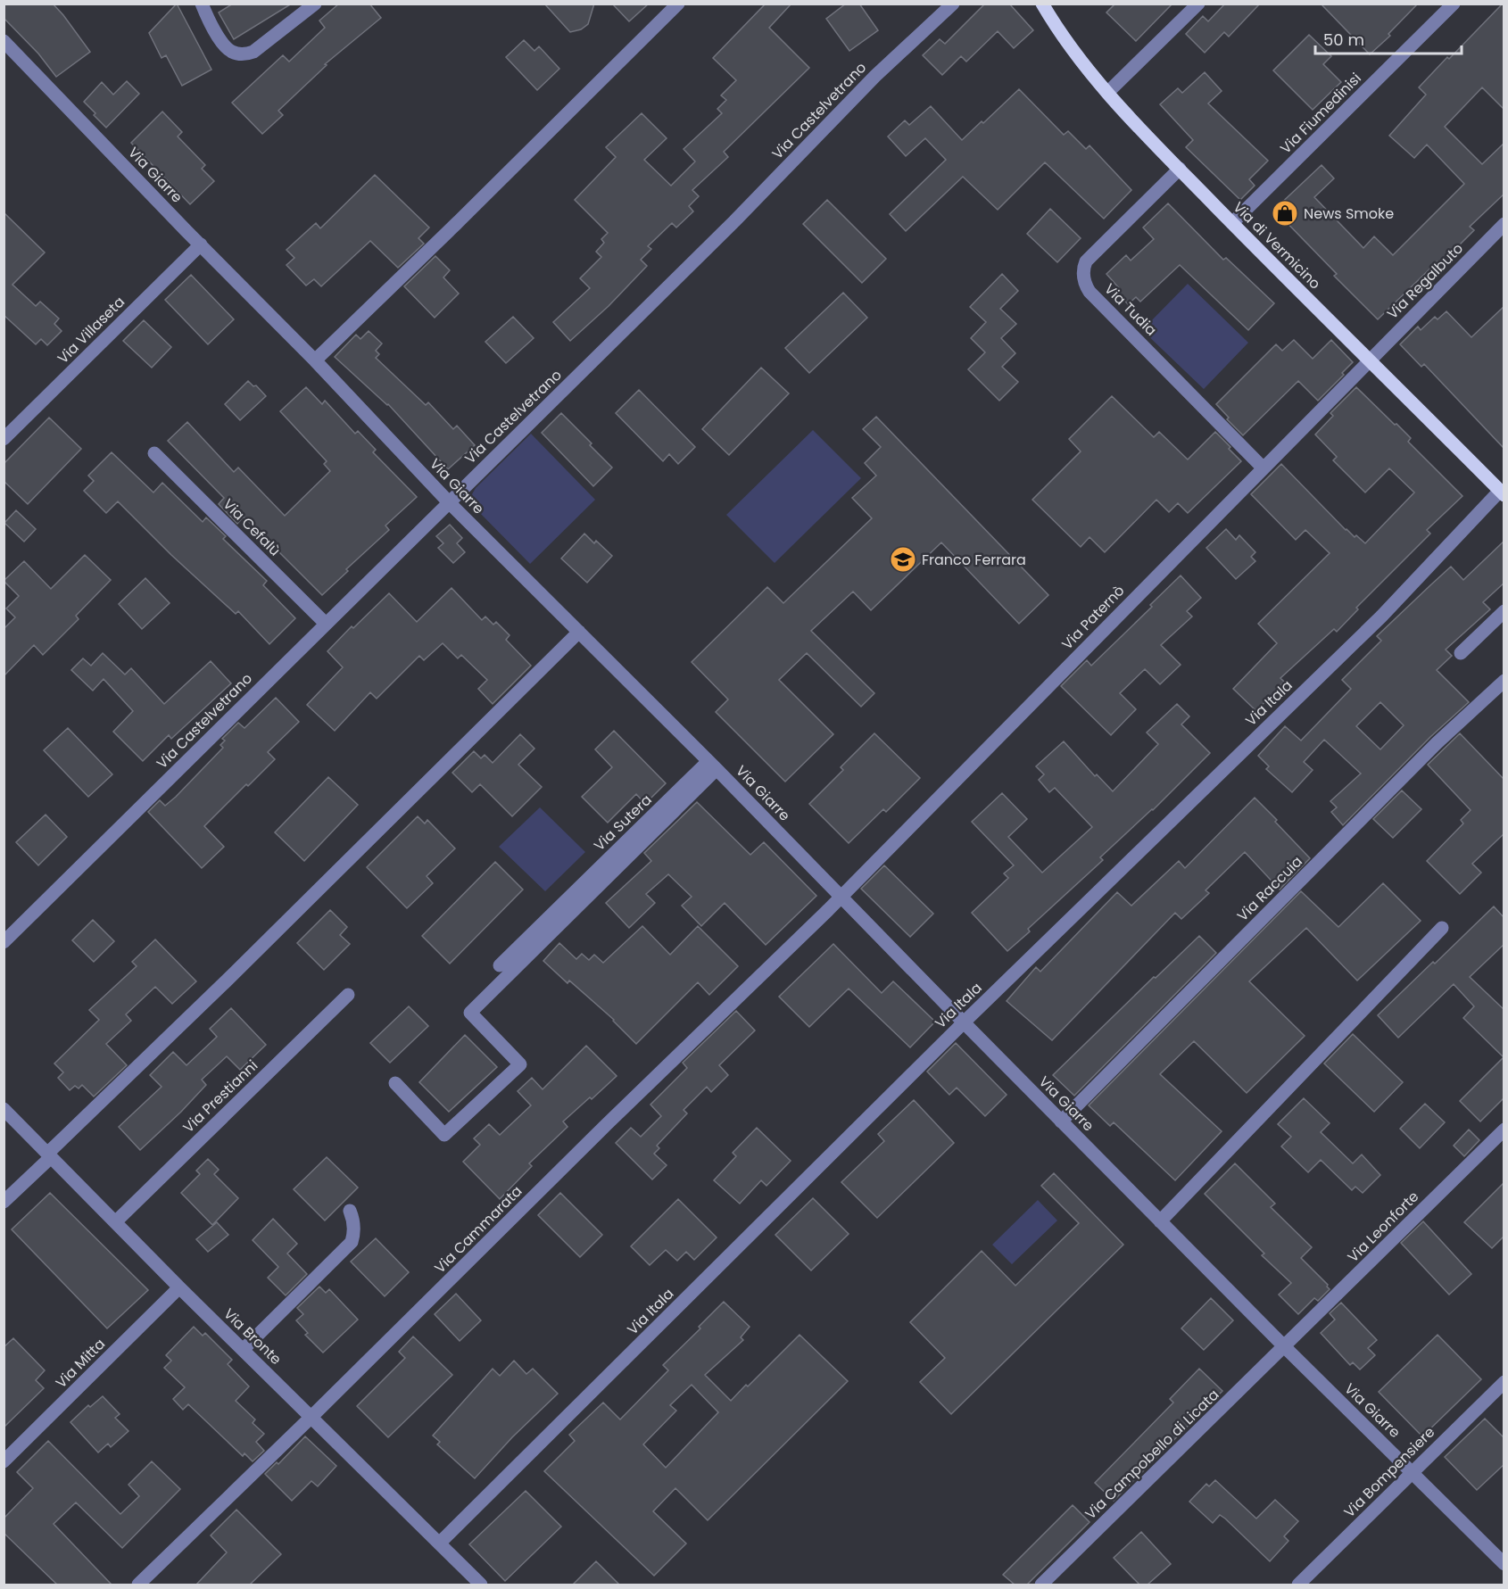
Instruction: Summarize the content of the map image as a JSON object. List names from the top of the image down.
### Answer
{
  "streets": {
    "main road": ["Via di Vermicino"],
    "street": [
      "Via Castelvetrano",
      "Via Fiumedinisi",
      "Via Giarre",
      "Via Regalbuto",
      "Via Tudia",
      "Via Villaseta",
      "Via Cefalù",
      "Via Paternò",
      "Via Itala",
      "Via Sutera",
      "Via Raccuia",
      "Via Prestianni",
      "Via Leonforte",
      "Via Cammarata",
      "Via Bronte",
      "Via Mitta",
      "Via Campobello di Licata",
      "Via Bompensiere"
    ]
  },
  "crossings": [
    ["Via Castelvetrano", "Via Giarre"],
    ["Via Castelvetrano", "Via Cefalù"],
    ["Via Fiumedinisi", "Via di Vermicino"],
    ["Via Giarre", "Via Villaseta"],
    ["Via Giarre", "Via Paternò"],
    ["Via Giarre", "Via Itala"],
    ["Via Giarre", "Via Sutera"],
    ["Via Giarre", "Via Raccuia"],
    ["Via Giarre", "Via Leonforte"],
    ["Via Giarre", "Via Cammarata"],
    ["Via Giarre", "Via Campobello di Licata"],
    ["Via Giarre", "Via Bompensiere"],
    ["Via di Vermicino", "Via Regalbuto"],
    ["Via di Vermicino", "Via Tudia"],
    ["Via di Vermicino", "Via Paternò"],
    ["Via di Vermicino", "Via Itala"],
    ["Via Regalbuto", "Via Paternò"],
    ["Via Tudia", "Via Paternò"],
    ["Via Paternò", "Via Cammarata"],
    ["Via Itala", "Via Bronte"],
    ["Via Prestianni", "Via Bronte"],
    ["Via Leonforte", "Via Campobello di Licata"],
    ["Via Cammarata", "Via Bronte"],
    ["Via Bronte", "Via Mitta"]
  ],
  "places": {
    "shop": ["News Smoke"],
    "school or university": ["Franco Ferrara"]
  },
  "scale_bar": "50 m"
}
